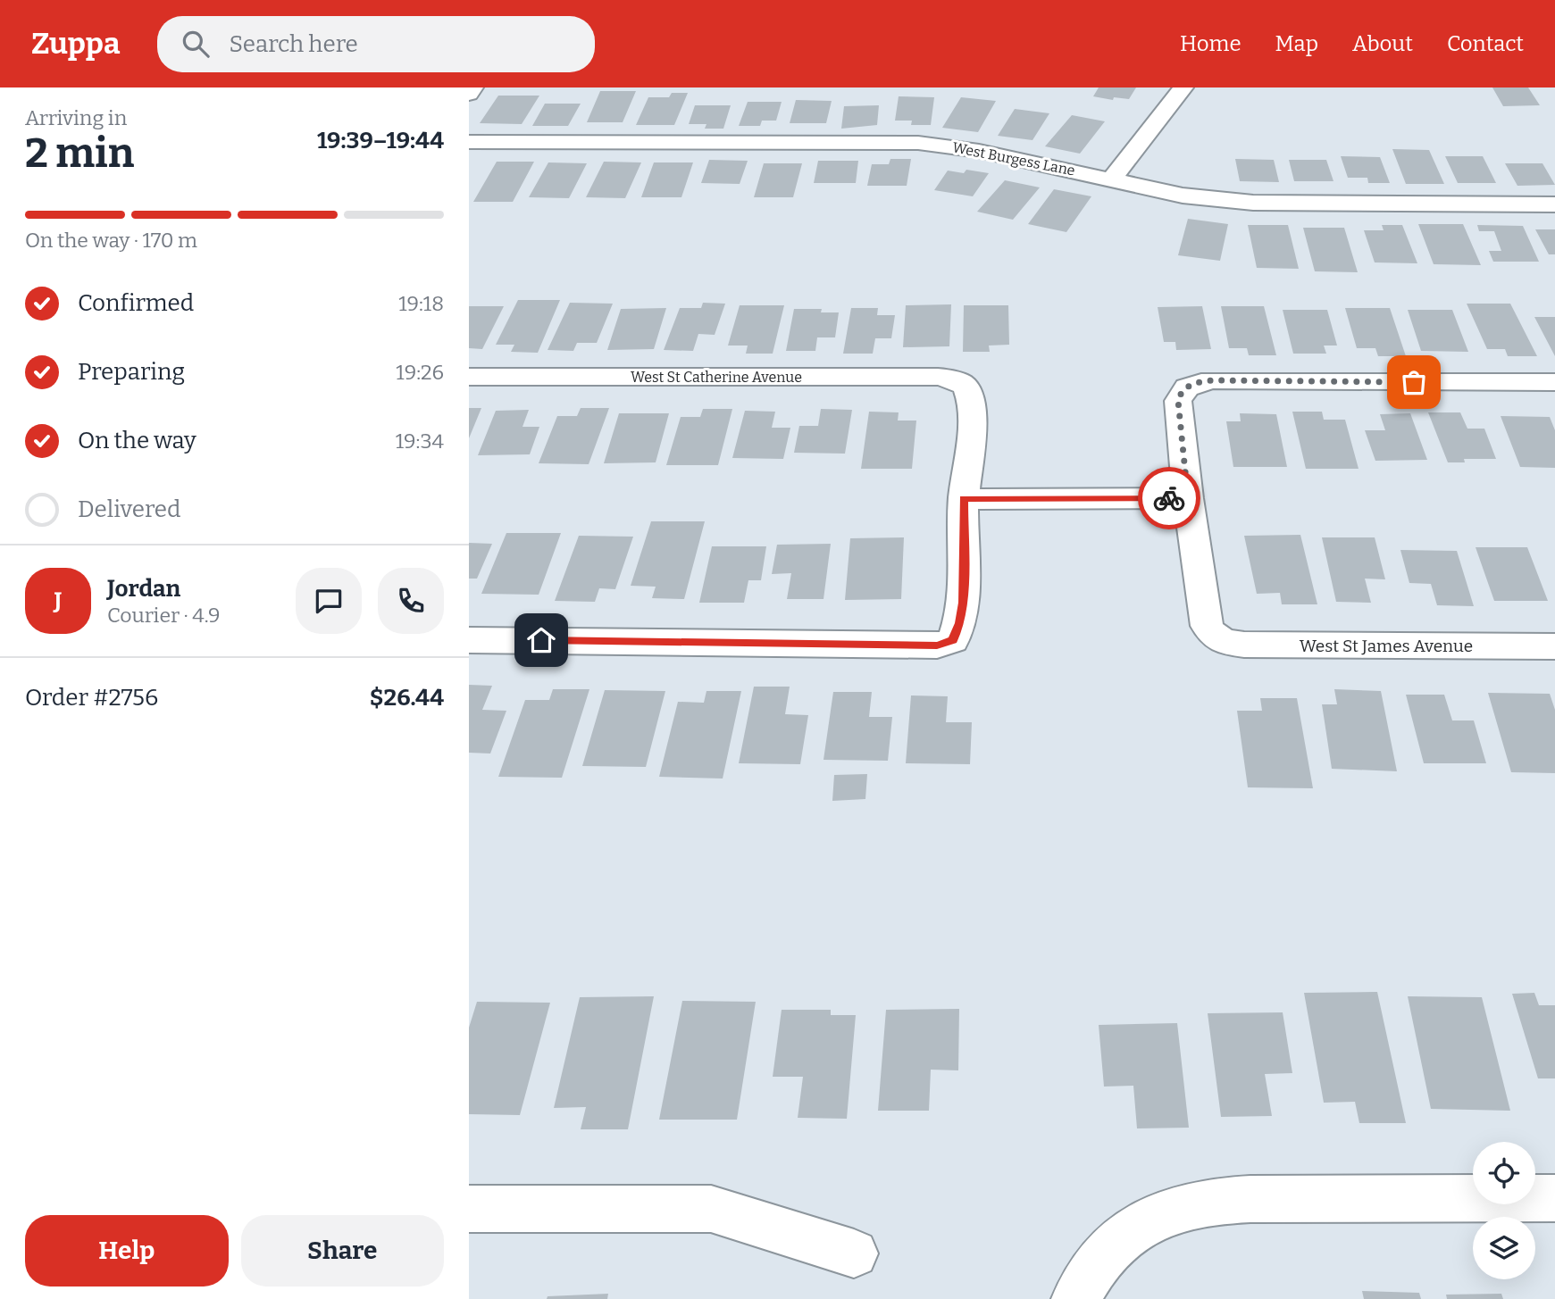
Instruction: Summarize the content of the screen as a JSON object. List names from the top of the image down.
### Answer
{
  "streets": {
    "street": ["West Burgess Lane", "West St Catherine Avenue", "West St James Avenue"]
  },
  "page": {
    "header": "Zuppa",
    "search": "Search here",
    "nav": [
      "Home",
      "Map",
      "About",
      "Contact"
    ],
    "heading": ["2 min", "Arriving in", "19:39–19:44"],
    "panel": [
      "Jordan",
      "Courier · 4.9",
      "Order #2756",
      "$26.44"
    ],
    "bar": "On the way · 170 m",
    "list": [
      ["Confirmed", "19:18"],
      ["Preparing", "19:26"],
      ["On the way", "19:34"],
      "Delivered"
    ],
    "round": "J",
    "buttons": ["Help", "Share"]
  }
}
